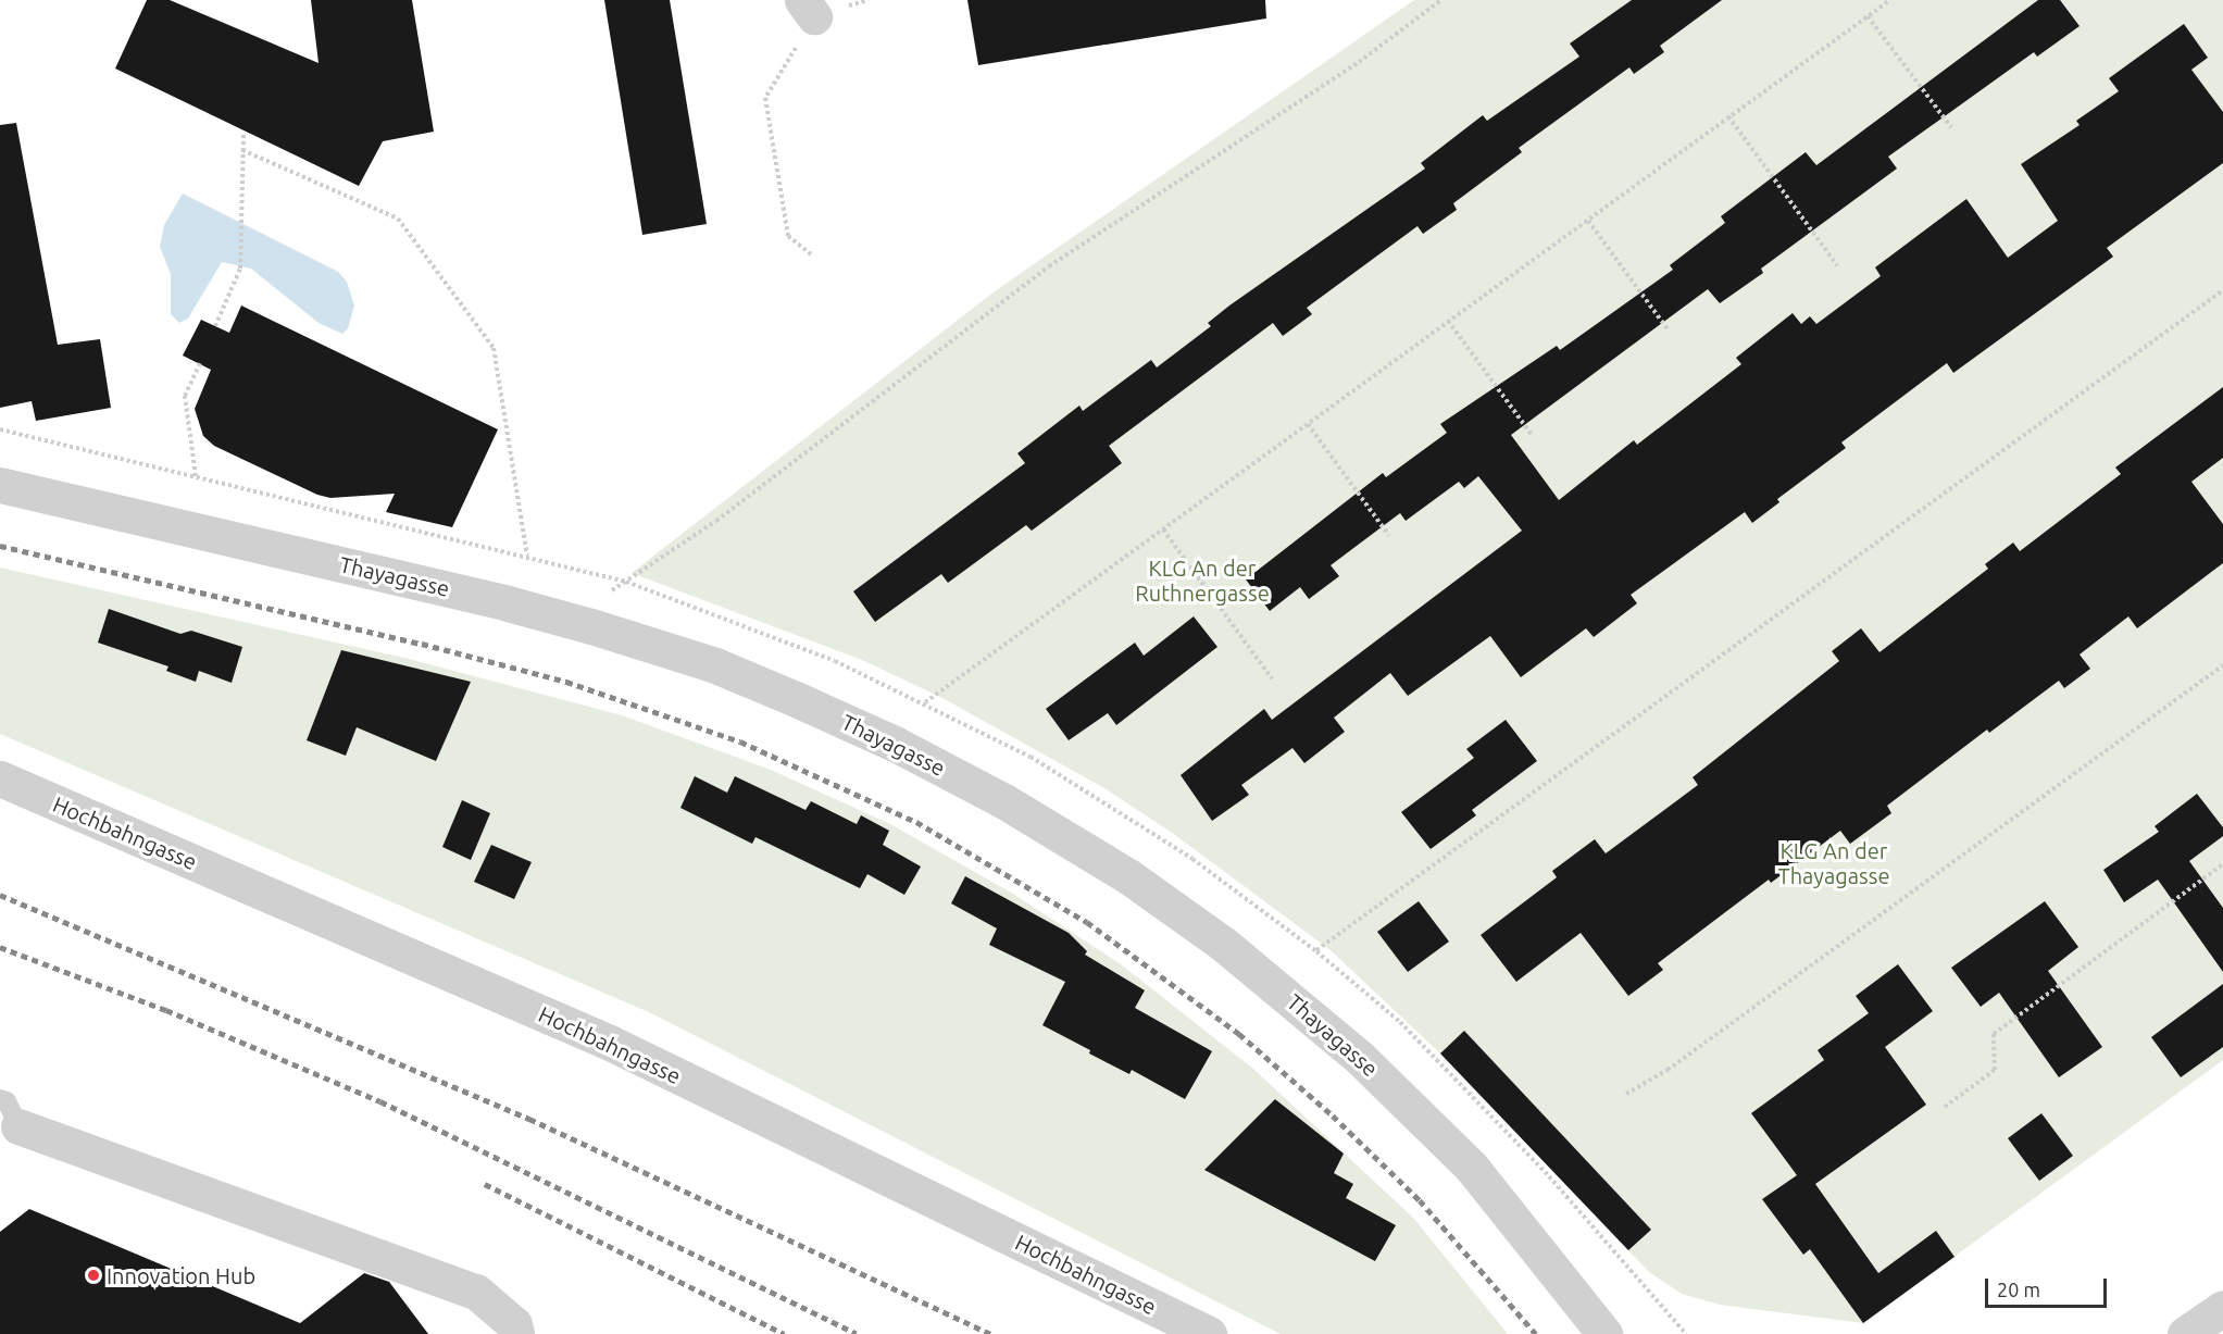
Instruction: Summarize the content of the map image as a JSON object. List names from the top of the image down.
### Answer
{
  "streets": {
    "street": ["Thayagasse", "Hochbahngasse"]
  },
  "parks": ["KLG An der Ruthnergasse", "KLG An der Thayagasse"],
  "places": ["Innovation Hub"],
  "scale_bar": "20 m"
}
